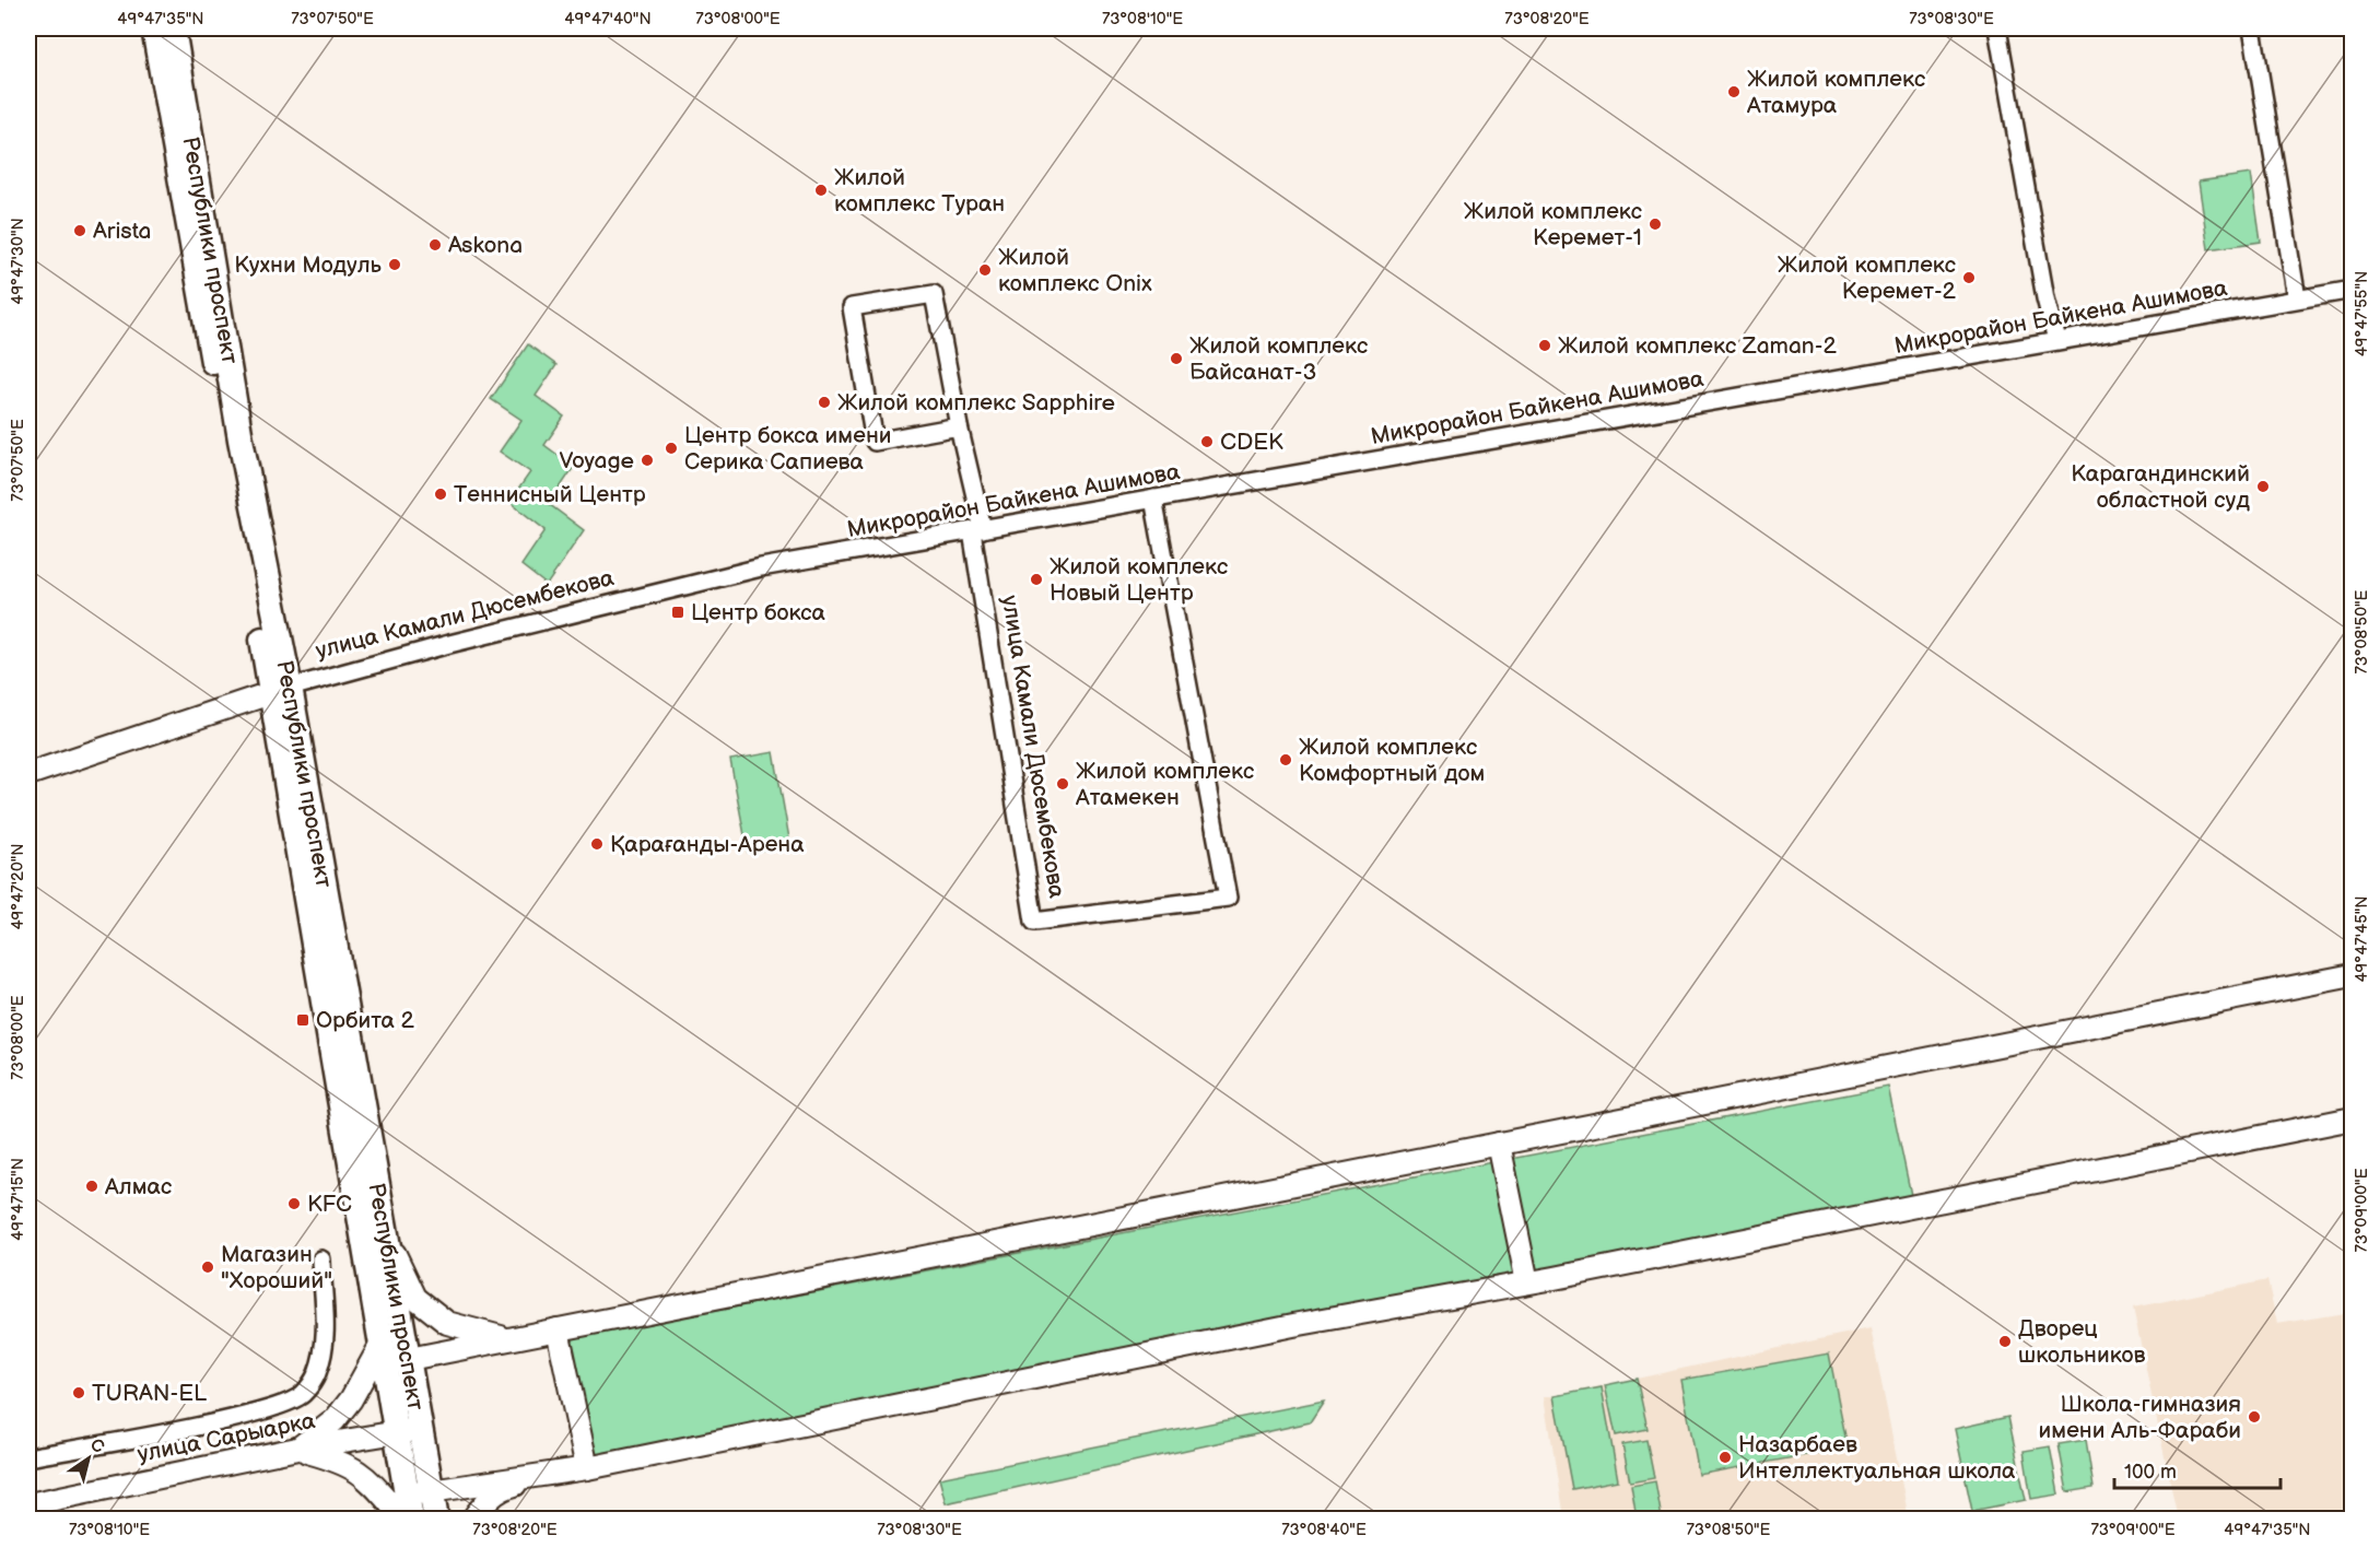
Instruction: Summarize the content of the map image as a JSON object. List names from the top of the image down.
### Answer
{
  "streets": {
    "highway": ["Республики проспект"],
    "main road": ["улица Камали Дюсембекова", "улица Сарыарка"],
    "street": ["Микрорайон Байкена Ашимова"]
  },
  "crossings": [
    ["Республики проспект", "улица Камали Дюсембекова"],
    ["Республики проспект", "улица Сарыарка"],
    ["Микрорайон Байкена Ашимова", "улица Камали Дюсембекова"]
  ],
  "places": {
    "other": [
      "Жилой комплекс Атамура",
      "Жилой комплекс Туран",
      "Жилой комплекс Керемет-1",
      "Arista",
      "Askona",
      "Кухни Модуль",
      "Жилой комплекс Onix",
      "Жилой комплекс Керемет-2",
      "Жилой комплекс Zaman-2",
      "Жилой комплекс Байсанат-3",
      "Жилой комплекс Sapphire",
      "CDEK",
      "Центр бокса имени Серика Сапиева",
      "Voyage",
      "Карагандинский областной суд",
      "Теннисный Центр",
      "Жилой комплекс Новый Центр",
      "Жилой комплекс Комфортный дом",
      "Жилой комплекс Атамекен",
      "Қарағанды-Арена",
      "Алмас",
      "KFC",
      "Магазин \"Хороший\"",
      "Дворец школьников",
      "TURAN-EL",
      "Школа-гимназия имени Аль-Фараби",
      "Назарбаев Интеллектуальная школа"
    ],
    "transit": ["Центр бокса", "Орбита 2"]
  },
  "scale_bar": "100 m",
  "north": "top right",
  "coordinates": [
    "49°47'35\"N",
    "73°07'50\"E",
    "49°47'40\"N",
    "73°08'00\"E",
    "73°08'10\"E",
    "73°08'20\"E",
    "73°08'30\"E",
    "49°47'30\"N",
    "49°47'55\"N",
    "73°08'50\"E",
    "49°47'20\"N",
    "49°47'45\"N",
    "49°47'15\"N",
    "73°09'00\"E",
    "73°08'40\"E"
  ]
}
